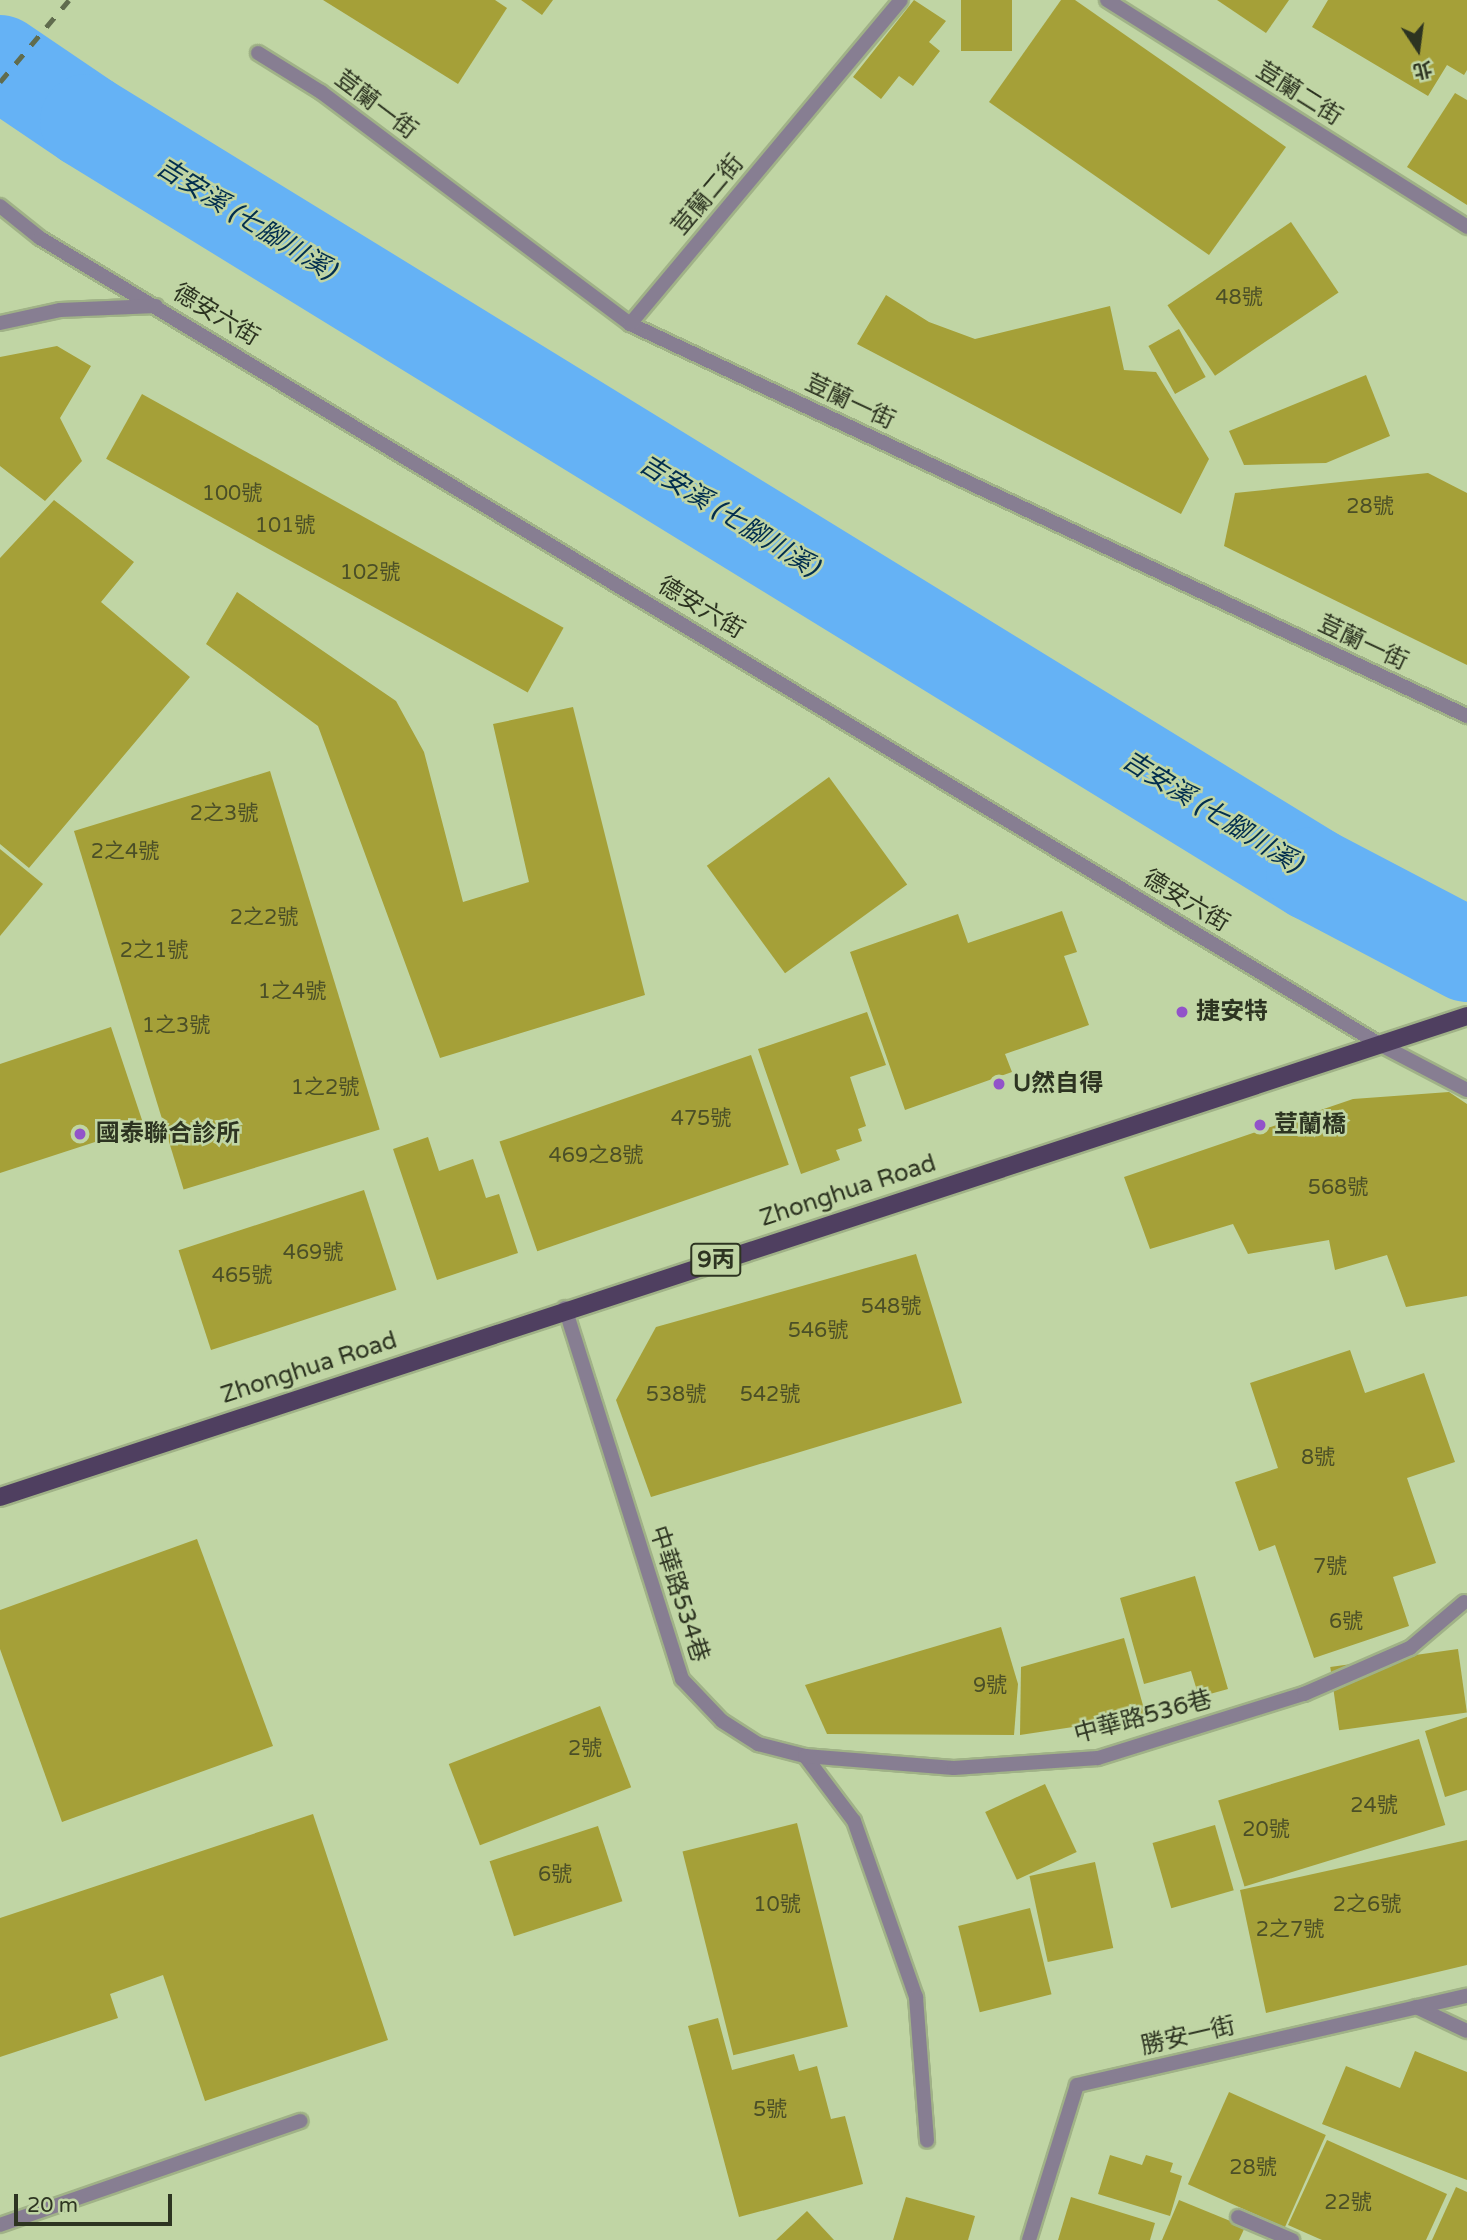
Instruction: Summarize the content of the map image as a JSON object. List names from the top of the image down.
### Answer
{
  "streets": {
    "main road": ["Zhonghua Road", "9丙"],
    "street": [
      "荳蘭二街",
      "荳蘭一街",
      "德安六街",
      "中華路534巷",
      "中華路536巷",
      "勝安一街"
    ]
  },
  "crossings": [
    ["荳蘭二街", "荳蘭一街"],
    ["德安六街", "Zhonghua Road"],
    ["Zhonghua Road", "中華路534巷"],
    ["中華路534巷", "中華路536巷"]
  ],
  "water": ["吉安溪 (七腳川溪)"],
  "places": [
    "捷安特",
    "U然自得",
    "荳蘭橋",
    "國泰聯合診所"
  ],
  "house_numbers": [
    "48號",
    "100號",
    "28號",
    "101號",
    "102號",
    "2之3號",
    "2之4號",
    "2之2號",
    "2之1號",
    "1之4號",
    "1之3號",
    "1之2號",
    "475號",
    "469之8號",
    "568號",
    "469號",
    "465號",
    "548號",
    "546號",
    "538號",
    "542號",
    "8號",
    "7號",
    "6號",
    "9號",
    "2號",
    "24號",
    "20號",
    "6號",
    "10號",
    "2之6號",
    "2之7號",
    "5號",
    "28號",
    "22號"
  ],
  "scale_bar": "20 m",
  "north": "bottom"
}
